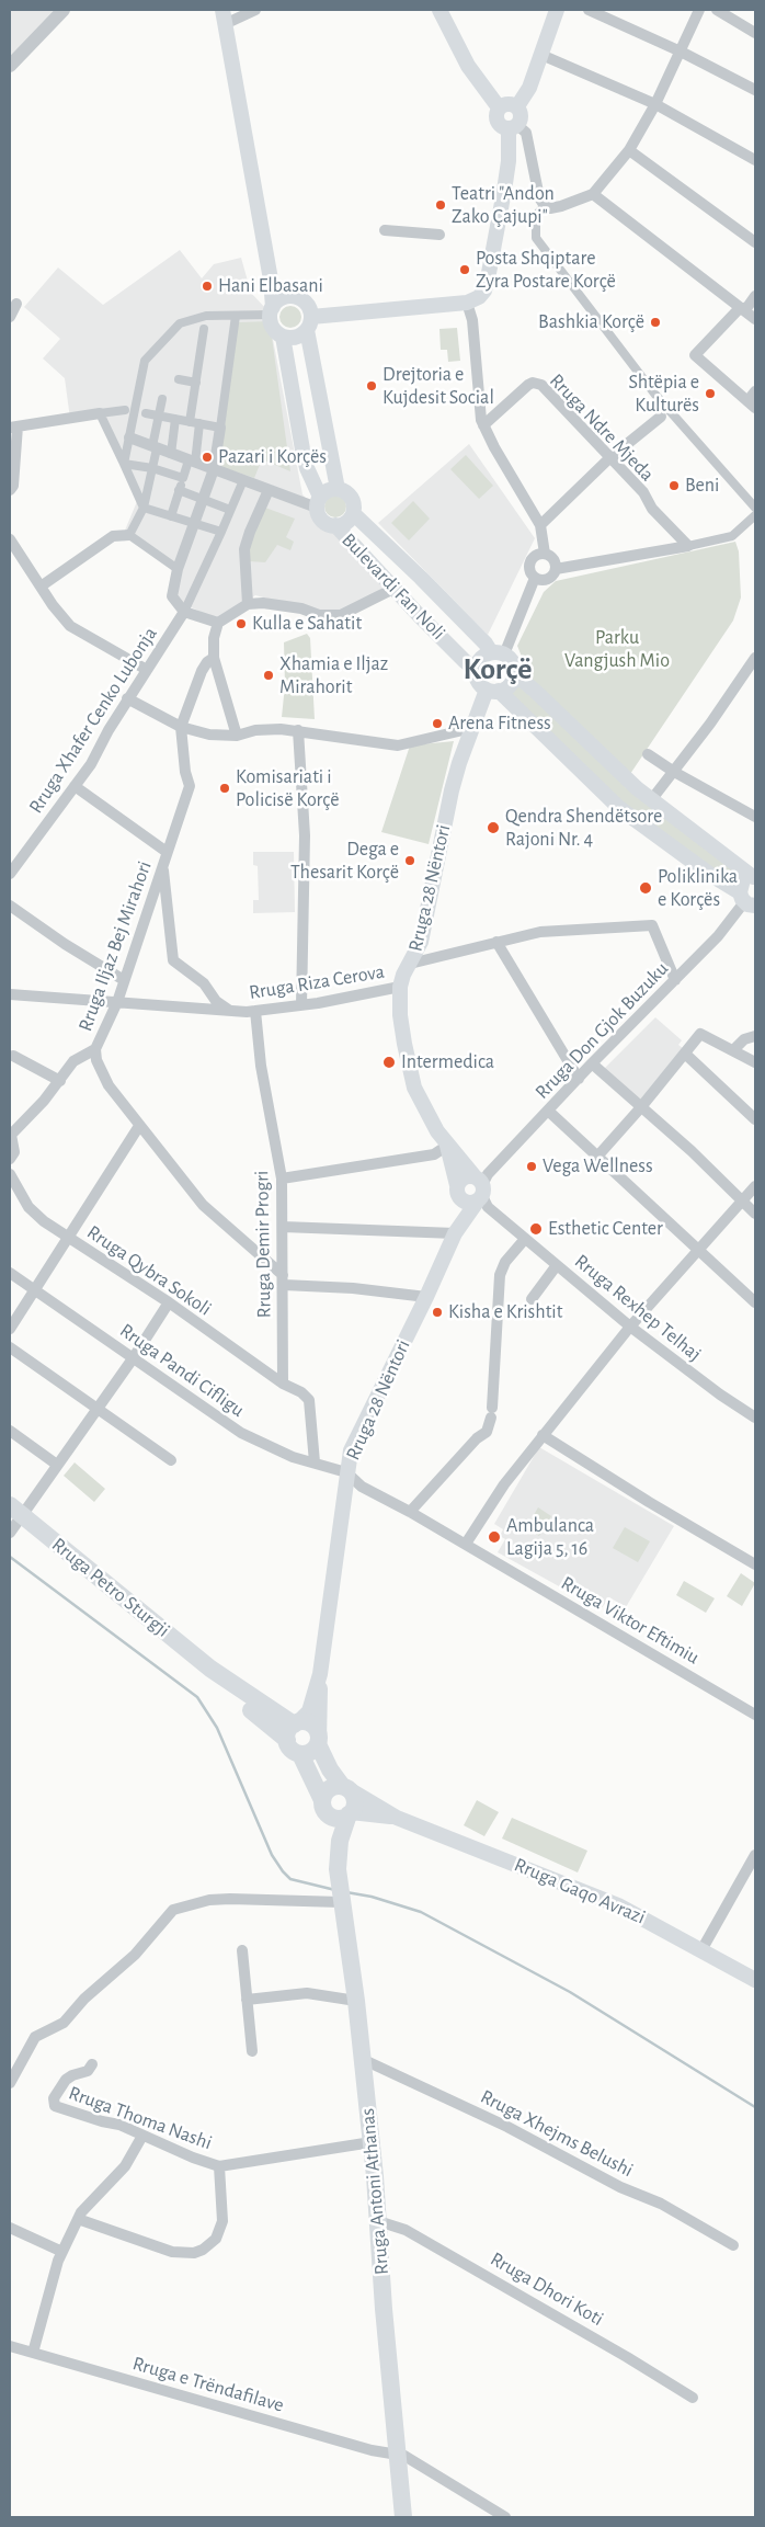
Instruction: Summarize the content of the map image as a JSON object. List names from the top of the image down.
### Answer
{
  "streets": {
    "main road": [
      "Bulevardi Fan Noli",
      "Rruga 28 Nëntori",
      "Rruga Petro Sturgji",
      "Rruga Gaqo Avrazi",
      "Rruga Antoni Athanas"
    ],
    "street": [
      "Rruga Ndre Mjeda",
      "Rruga Xhafer Cenko Lubonja",
      "Rruga Iljaz Bej Mirahori",
      "Rruga Riza Cerova",
      "Rruga Don Gjok Buzuku",
      "Rruga Demir Progri",
      "Rruga Qybra Sokoli",
      "Rruga Rexhep Telhaj",
      "Rruga Pandi Cifligu",
      "Rruga Viktor Eftimiu",
      "Rruga Thoma Nashi",
      "Rruga Xhejms Belushi",
      "Rruga Dhori Koti",
      "Rruga e Trëndafilave"
    ]
  },
  "crossings": [
    ["Bulevardi Fan Noli", "Rruga 28 Nëntori"],
    ["Rruga 28 Nëntori", "Rruga Riza Cerova"],
    ["Rruga 28 Nëntori", "Rruga Don Gjok Buzuku"],
    ["Rruga 28 Nëntori", "Rruga Rexhep Telhaj"],
    ["Rruga 28 Nëntori", "Rruga Pandi Cifligu"],
    ["Rruga 28 Nëntori", "Rruga Petro Sturgji"],
    ["Rruga 28 Nëntori", "Rruga Viktor Eftimiu"],
    ["Rruga 28 Nëntori", "Rruga Antoni Athanas"],
    ["Rruga Iljaz Bej Mirahori", "Rruga Riza Cerova"],
    ["Rruga Iljaz Bej Mirahori", "Rruga Demir Progri"],
    ["Rruga Riza Cerova", "Rruga Demir Progri"],
    ["Rruga Don Gjok Buzuku", "Rruga Rexhep Telhaj"],
    ["Rruga Demir Progri", "Rruga Qybra Sokoli"],
    ["Rruga Pandi Cifligu", "Rruga Viktor Eftimiu"],
    ["Rruga Petro Sturgji", "Rruga Antoni Athanas"],
    ["Rruga Gaqo Avrazi", "Rruga Antoni Athanas"],
    ["Rruga Thoma Nashi", "Rruga Antoni Athanas"],
    ["Rruga Xhejms Belushi", "Rruga Antoni Athanas"],
    ["Rruga Antoni Athanas", "Rruga Dhori Koti"],
    ["Rruga Antoni Athanas", "Rruga e Trëndafilave"]
  ],
  "districts": ["Korçë"],
  "parks": ["Parku Vangjush Mio"],
  "places": [
    "Teatri \"Andon Zako Çajupi\"",
    "Posta Shqiptare Zyra Postare Korçë",
    "Hani Elbasani",
    "Bashkia Korçë",
    "Drejtoria e Kujdesit Social",
    "Shtëpia e Kulturës",
    "Pazari i Korçës",
    "Beni",
    "Kulla e Sahatit",
    "Xhamia e Iljaz Mirahorit",
    "Arena Fitness",
    "Komisariati i Policisë Korçë",
    "Qendra Shendëtsore Rajoni Nr. 4",
    "Dega e Thesarit Korçë",
    "Poliklinika e Korçës",
    "Intermedica",
    "Vega Wellness",
    "Esthetic Center",
    "Kisha e Krishtit",
    "Ambulanca Lagija 5, 16"
  ]
}
